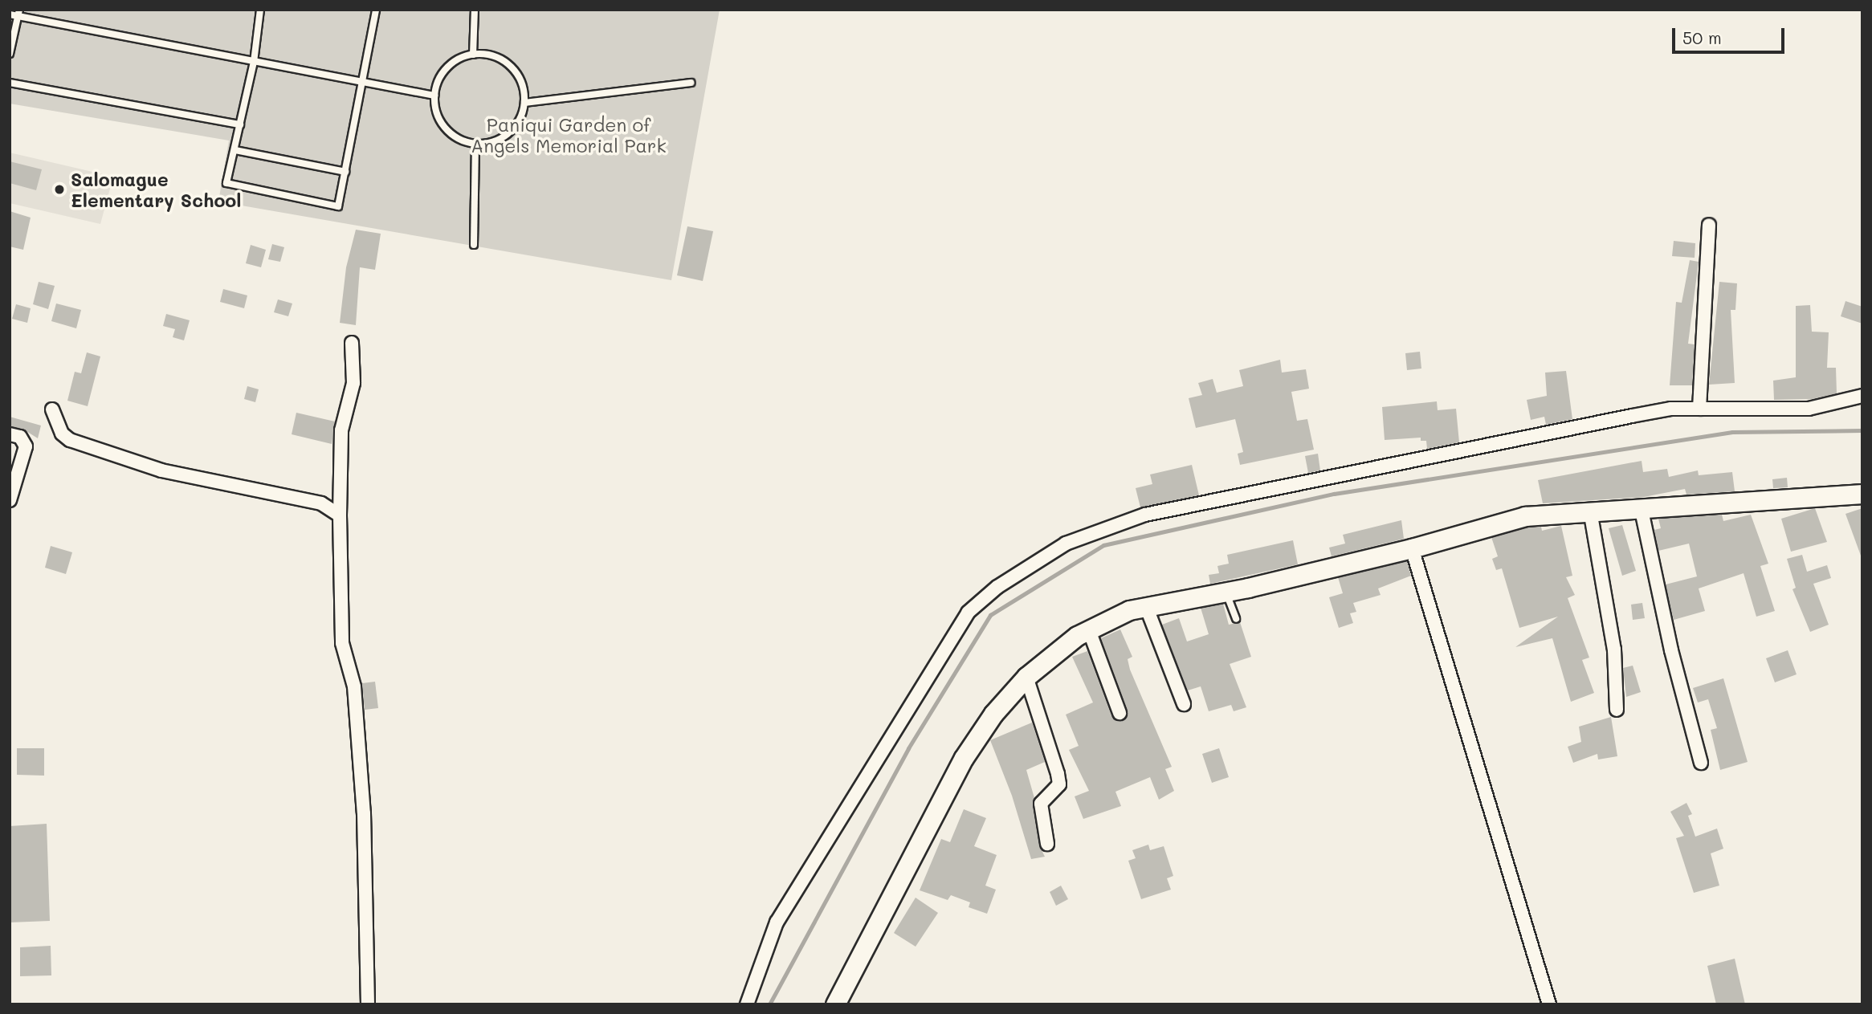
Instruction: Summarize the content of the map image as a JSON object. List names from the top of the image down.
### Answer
{
  "parks": ["Paniqui Garden of Angels Memorial Park"],
  "places": ["Salomague Elementary School"],
  "scale_bar": "50 m"
}
